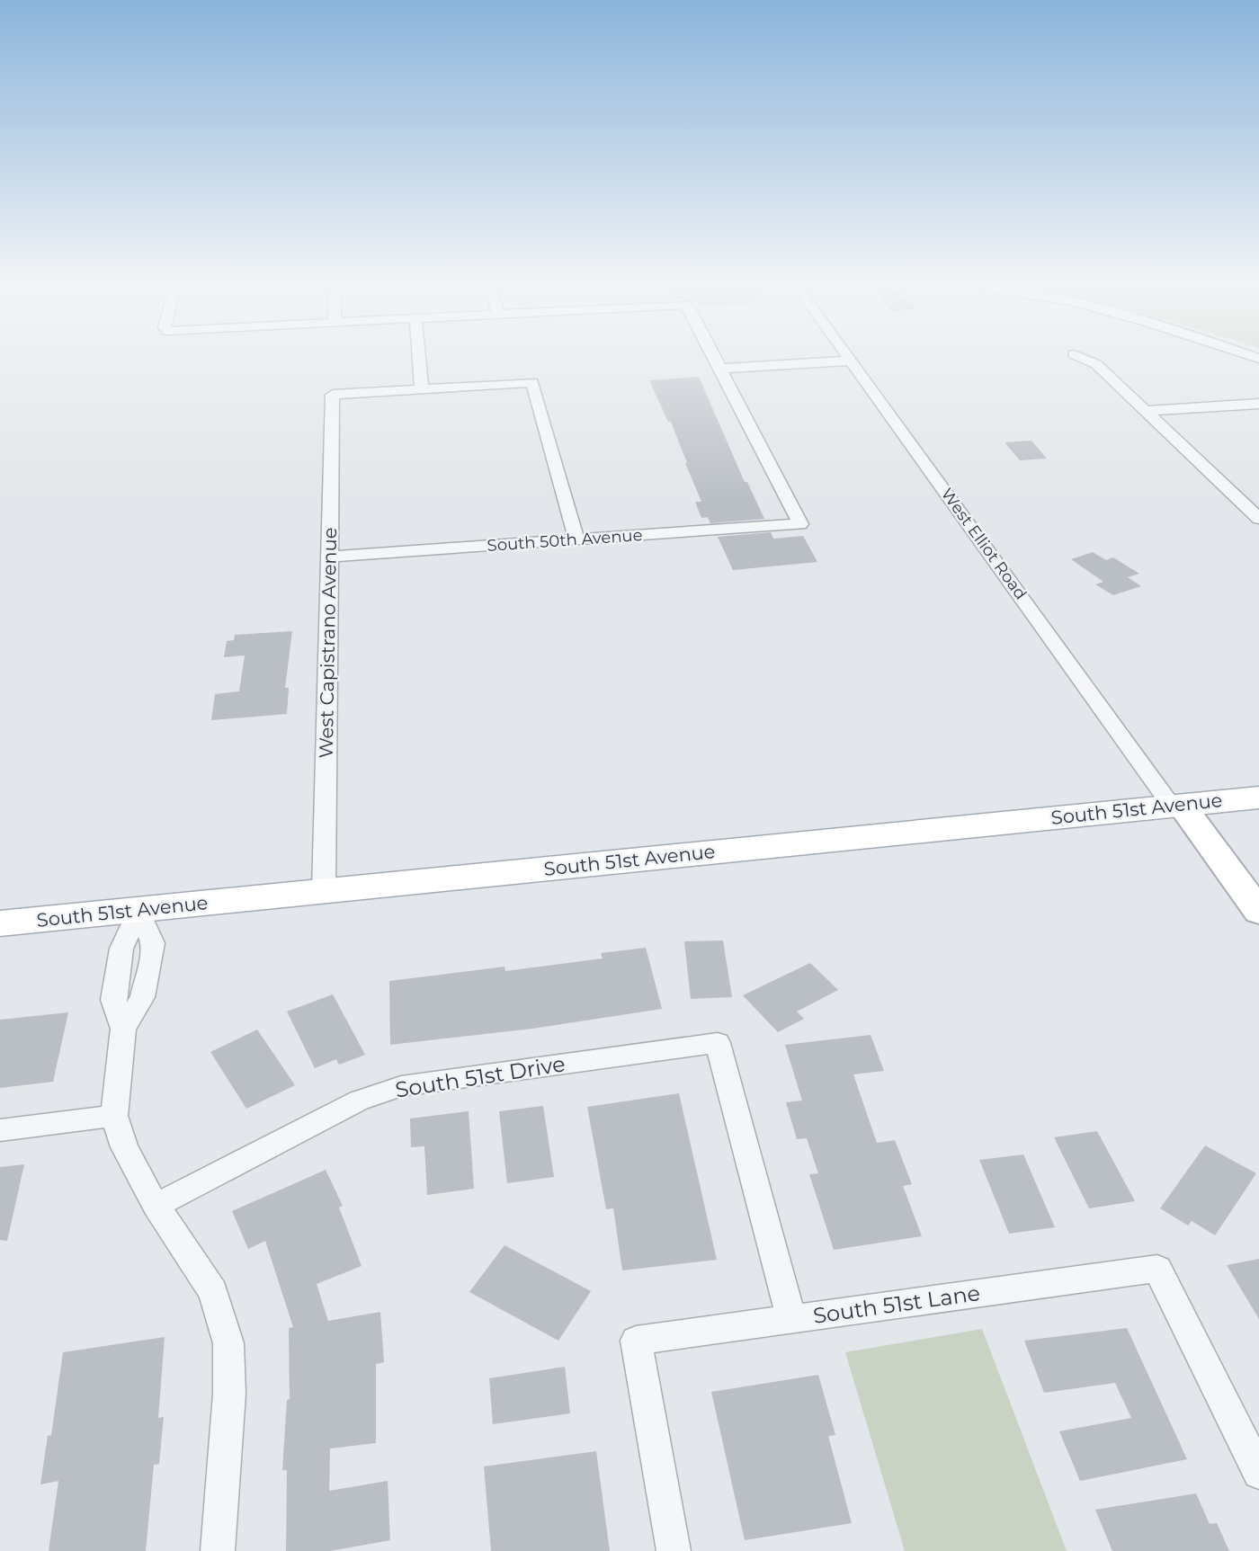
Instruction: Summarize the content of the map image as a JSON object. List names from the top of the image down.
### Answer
{
  "streets": {
    "main road": ["West Elliot Road", "South 51st Avenue"],
    "street": [
      "South 50th Avenue",
      "West Capistrano Avenue",
      "South 51st Drive",
      "South 51st Lane"
    ]
  },
  "crossings": [
    ["South 50th Avenue", "West Capistrano Avenue"],
    ["West Elliot Road", "South 51st Avenue"],
    ["West Capistrano Avenue", "South 51st Avenue"],
    ["South 51st Drive", "South 51st Lane"]
  ]
}
